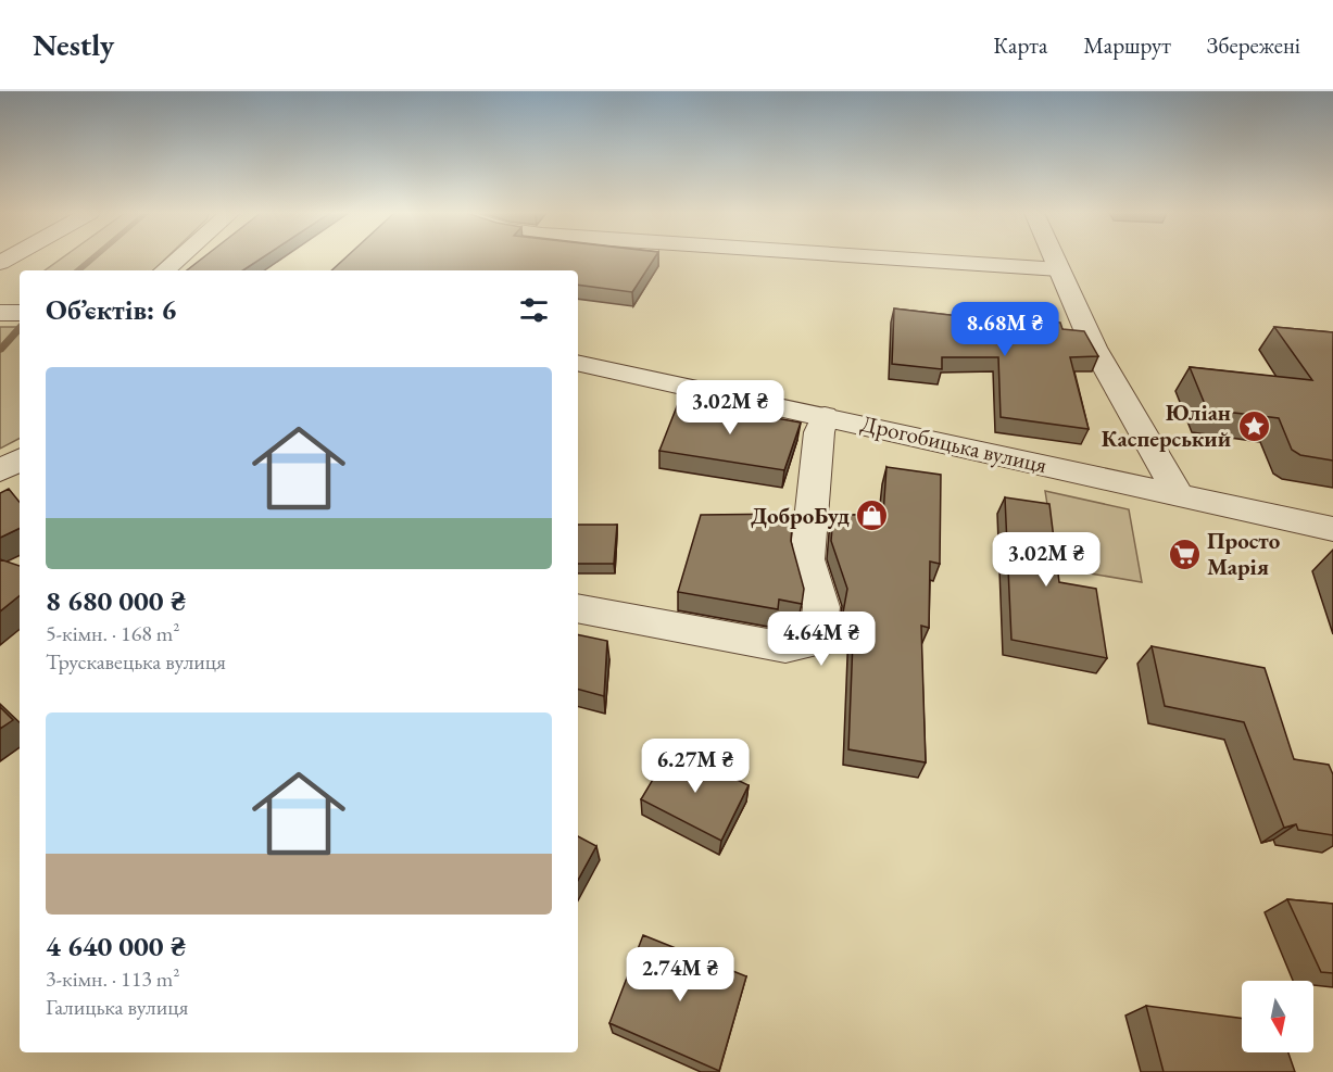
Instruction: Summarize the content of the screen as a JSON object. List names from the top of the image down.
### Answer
{
  "streets": {
    "street": ["Дрогобицька вулиця"]
  },
  "places": {
    "place": ["Юліан Касперський"],
    "shop": ["ДоброБуд"],
    "supermarket": ["Просто Марія"]
  },
  "north": "bottom",
  "page": {
    "header": "Nestly",
    "nav": ["Карта", "Маршрут", "Збережені"],
    "heading": "Об’єктів: 6",
    "price": [
      "8.68M ₴",
      "3.02M ₴",
      "3.02M ₴",
      "4.64M ₴",
      "6.27M ₴",
      "2.74M ₴"
    ],
    "list": [
      {
        "name": "8 680 000 ₴",
        "note": "5-кімн. · 168 m² · Трускавецька вулиця"
      },
      {
        "name": "4 640 000 ₴",
        "note": "3-кімн. · 113 m² · Галицька вулиця"
      }
    ]
  }
}
